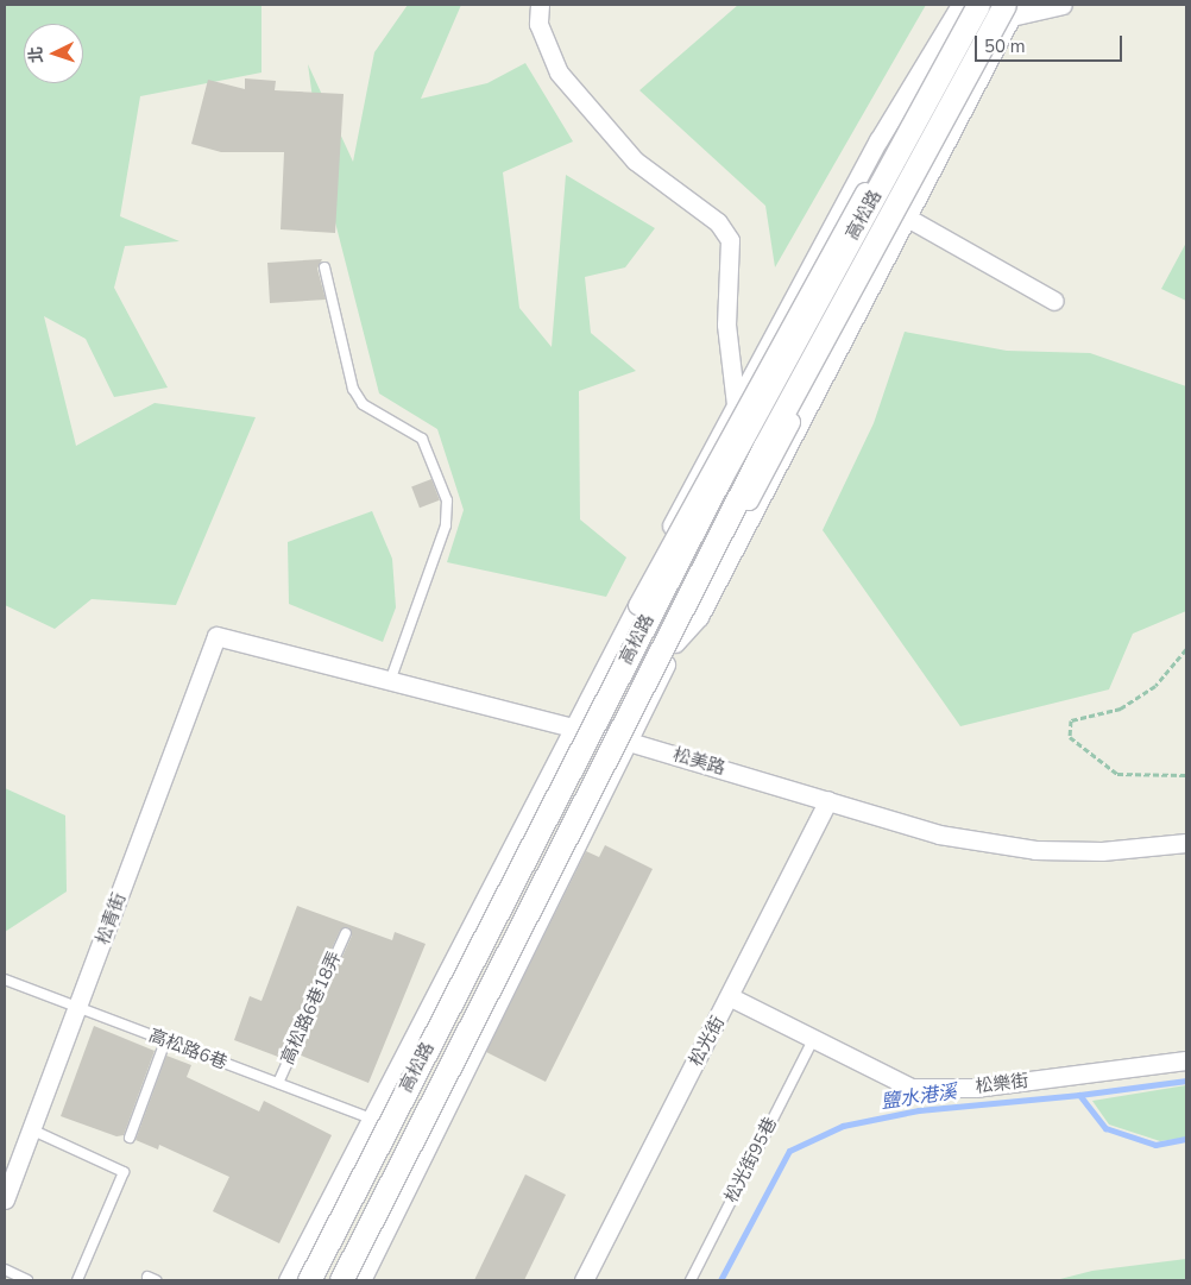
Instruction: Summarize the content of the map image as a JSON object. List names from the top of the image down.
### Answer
{
  "streets": {
    "street": [
      "高松路",
      "松美路",
      "松青街",
      "松光街",
      "松樂街"
    ],
    "lane": ["高松路6巷18弄", "高松路6巷", "松光街95巷"]
  },
  "crossings": [
    ["高松路", "松美路"],
    ["高松路", "高松路6巷"],
    ["松美路", "松青街"],
    ["松美路", "松光街"],
    ["松青街", "高松路6巷"],
    ["高松路6巷18弄", "高松路6巷"],
    ["松光街", "松樂街"],
    ["松樂街", "松光街95巷"]
  ],
  "water": ["鹽水港溪"],
  "scale_bar": "50 m",
  "north": "left"
}
